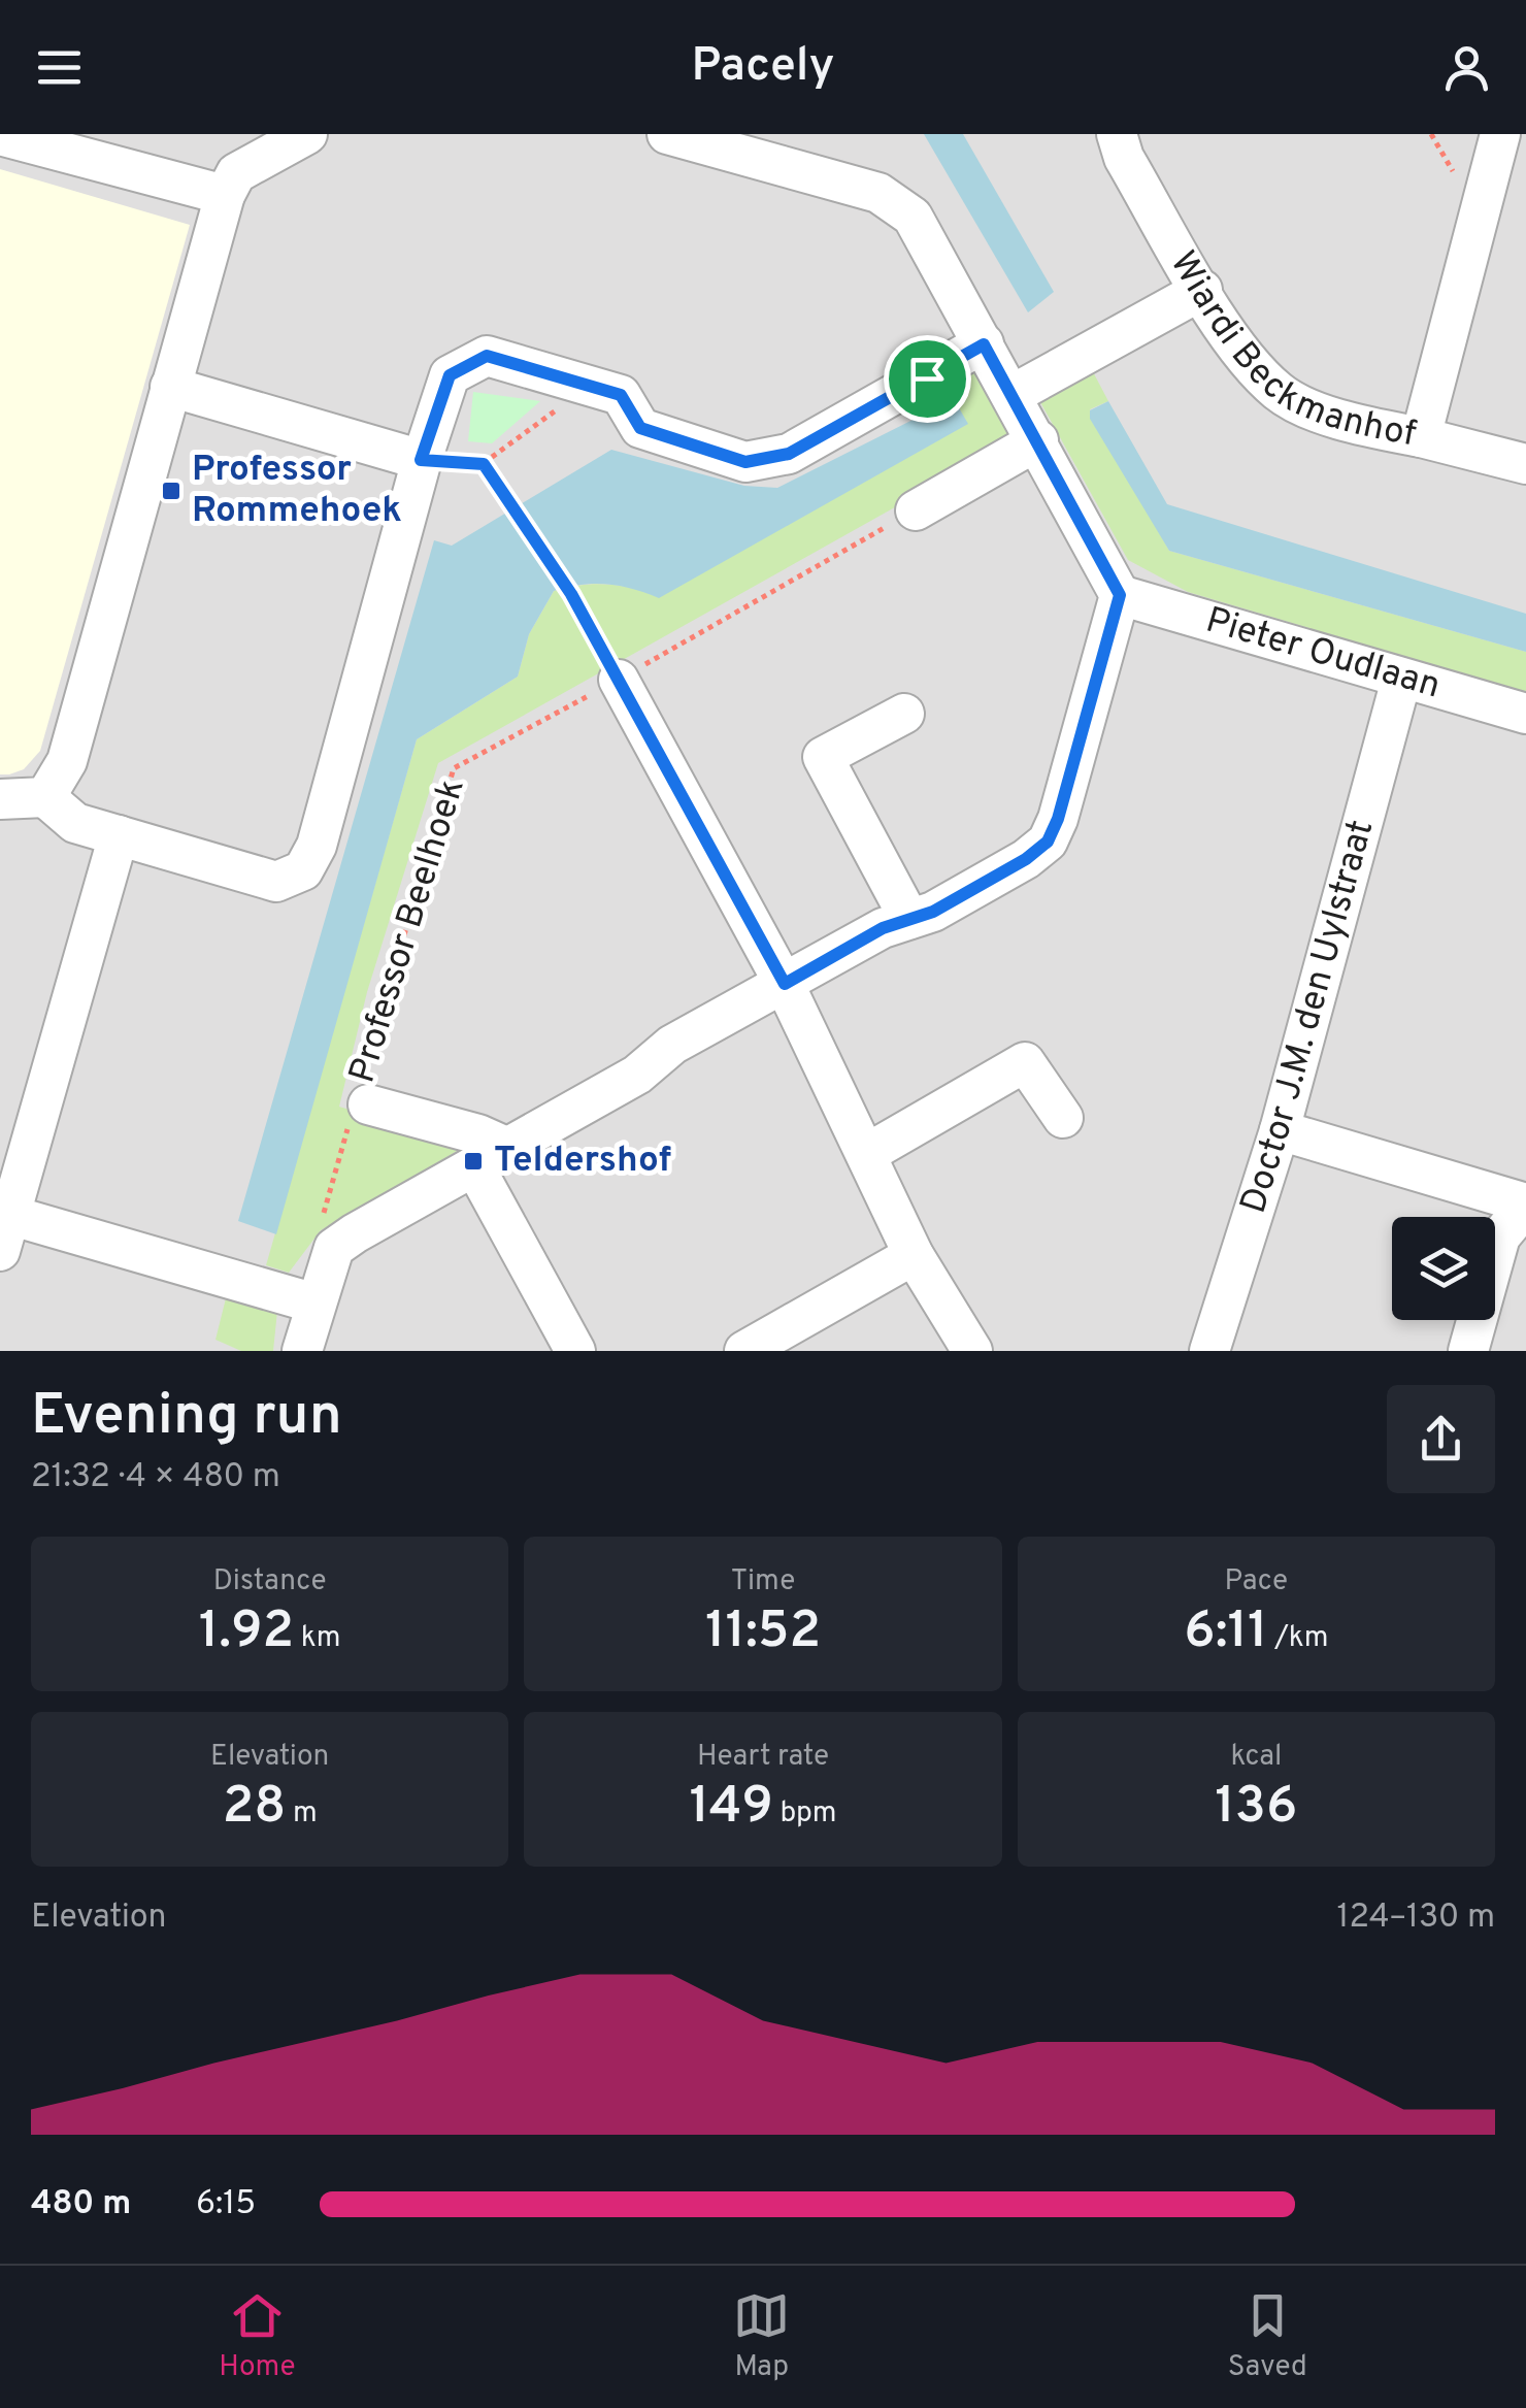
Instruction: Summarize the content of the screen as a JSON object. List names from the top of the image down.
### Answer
{
  "streets": {
    "street": [
      "Wiardi Beckmanhof",
      "Pieter Oudlaan",
      "Professor Beelhoek",
      "Doctor J.M. den Uylstraat"
    ]
  },
  "crossings": [
    ["Pieter Oudlaan", "Doctor J.M. den Uylstraat"]
  ],
  "places": {
    "transit": ["Professor Rommehoek", "Teldershof"]
  },
  "page": {
    "header": "Pacely",
    "heading": ["Evening run", "21:32 · 4 × 480 m"],
    "stats": [
      ["Distance", "1.92 km"],
      ["Time", "11:52"],
      ["Pace", "6:11 /km"],
      ["Elevation", "28 m"],
      ["Heart rate", "149 bpm"],
      ["kcal", "136"]
    ],
    "chart": ["Elevation", "124–130 m"],
    "list": [
      {
        "name": "480 m",
        "note": "6:15"
      }
    ],
    "tabs": ["Home", "Map", "Saved"]
  }
}
